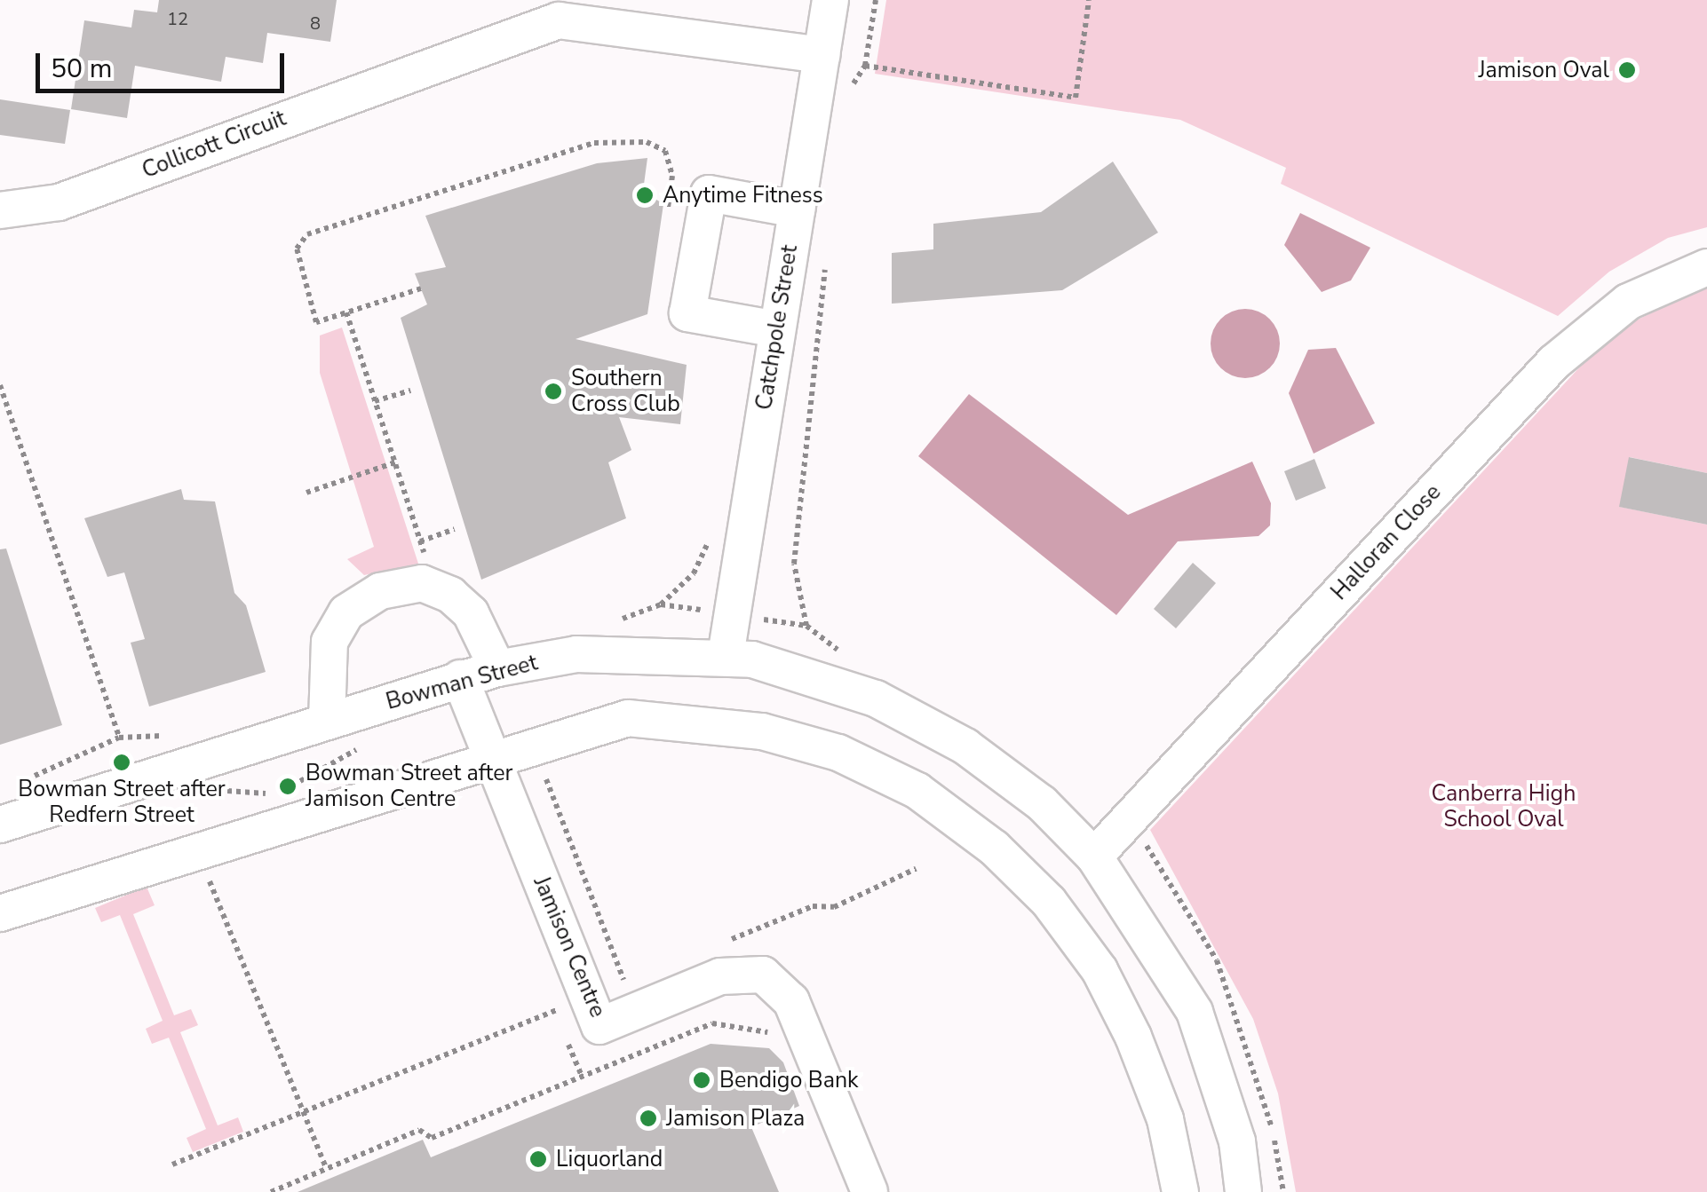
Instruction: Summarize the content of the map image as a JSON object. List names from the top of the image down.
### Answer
{
  "streets": {
    "street": [
      "Collicott Circuit",
      "Catchpole Street",
      "Halloran Close",
      "Bowman Street",
      "Jamison Centre"
    ]
  },
  "crossings": [
    ["Collicott Circuit", "Catchpole Street"],
    ["Catchpole Street", "Bowman Street"],
    ["Halloran Close", "Bowman Street"],
    ["Bowman Street", "Jamison Centre"]
  ],
  "parks": ["Canberra High School Oval"],
  "places": [
    "Jamison Oval",
    "Anytime Fitness",
    "Southern Cross Club",
    "Bowman Street after Redfern Street",
    "Bowman Street after Jamison Centre",
    "Bendigo Bank",
    "Jamison Plaza",
    "Liquorland"
  ],
  "house_numbers": ["12", "8"],
  "scale_bar": "50 m"
}
